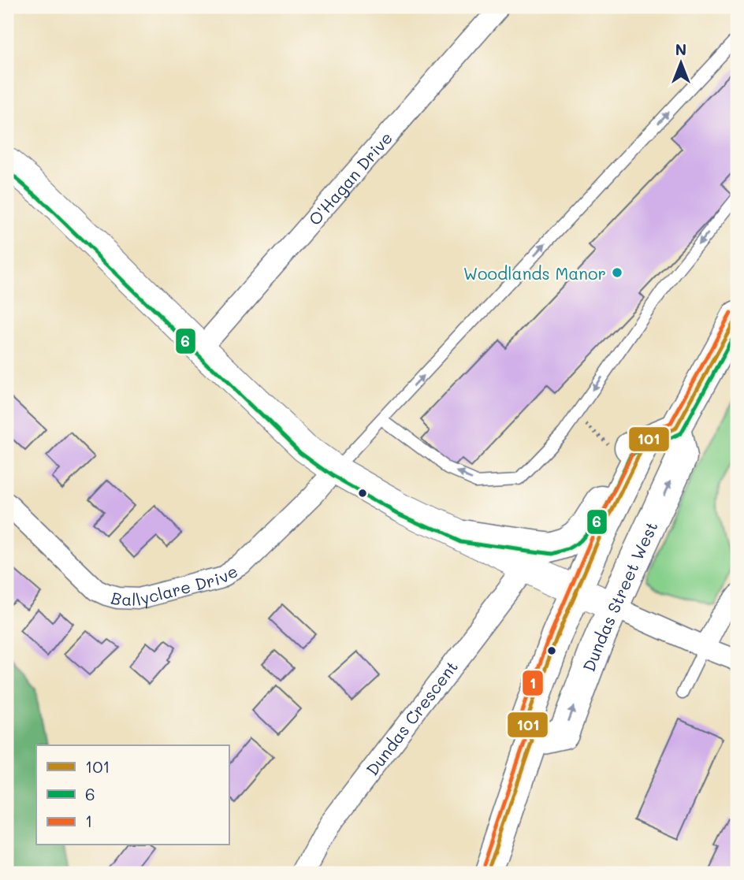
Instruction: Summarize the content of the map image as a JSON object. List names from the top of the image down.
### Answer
{
  "streets": {
    "main road": ["Dundas Street West"],
    "street": ["O'Hagan Drive", "Ballyclare Drive", "Dundas Crescent"]
  },
  "places": ["Woodlands Manor"],
  "lines": ["transit line 6", "transit line 1", "transit line 101"],
  "legend": ["101", "6", "1"],
  "north": "top"
}
